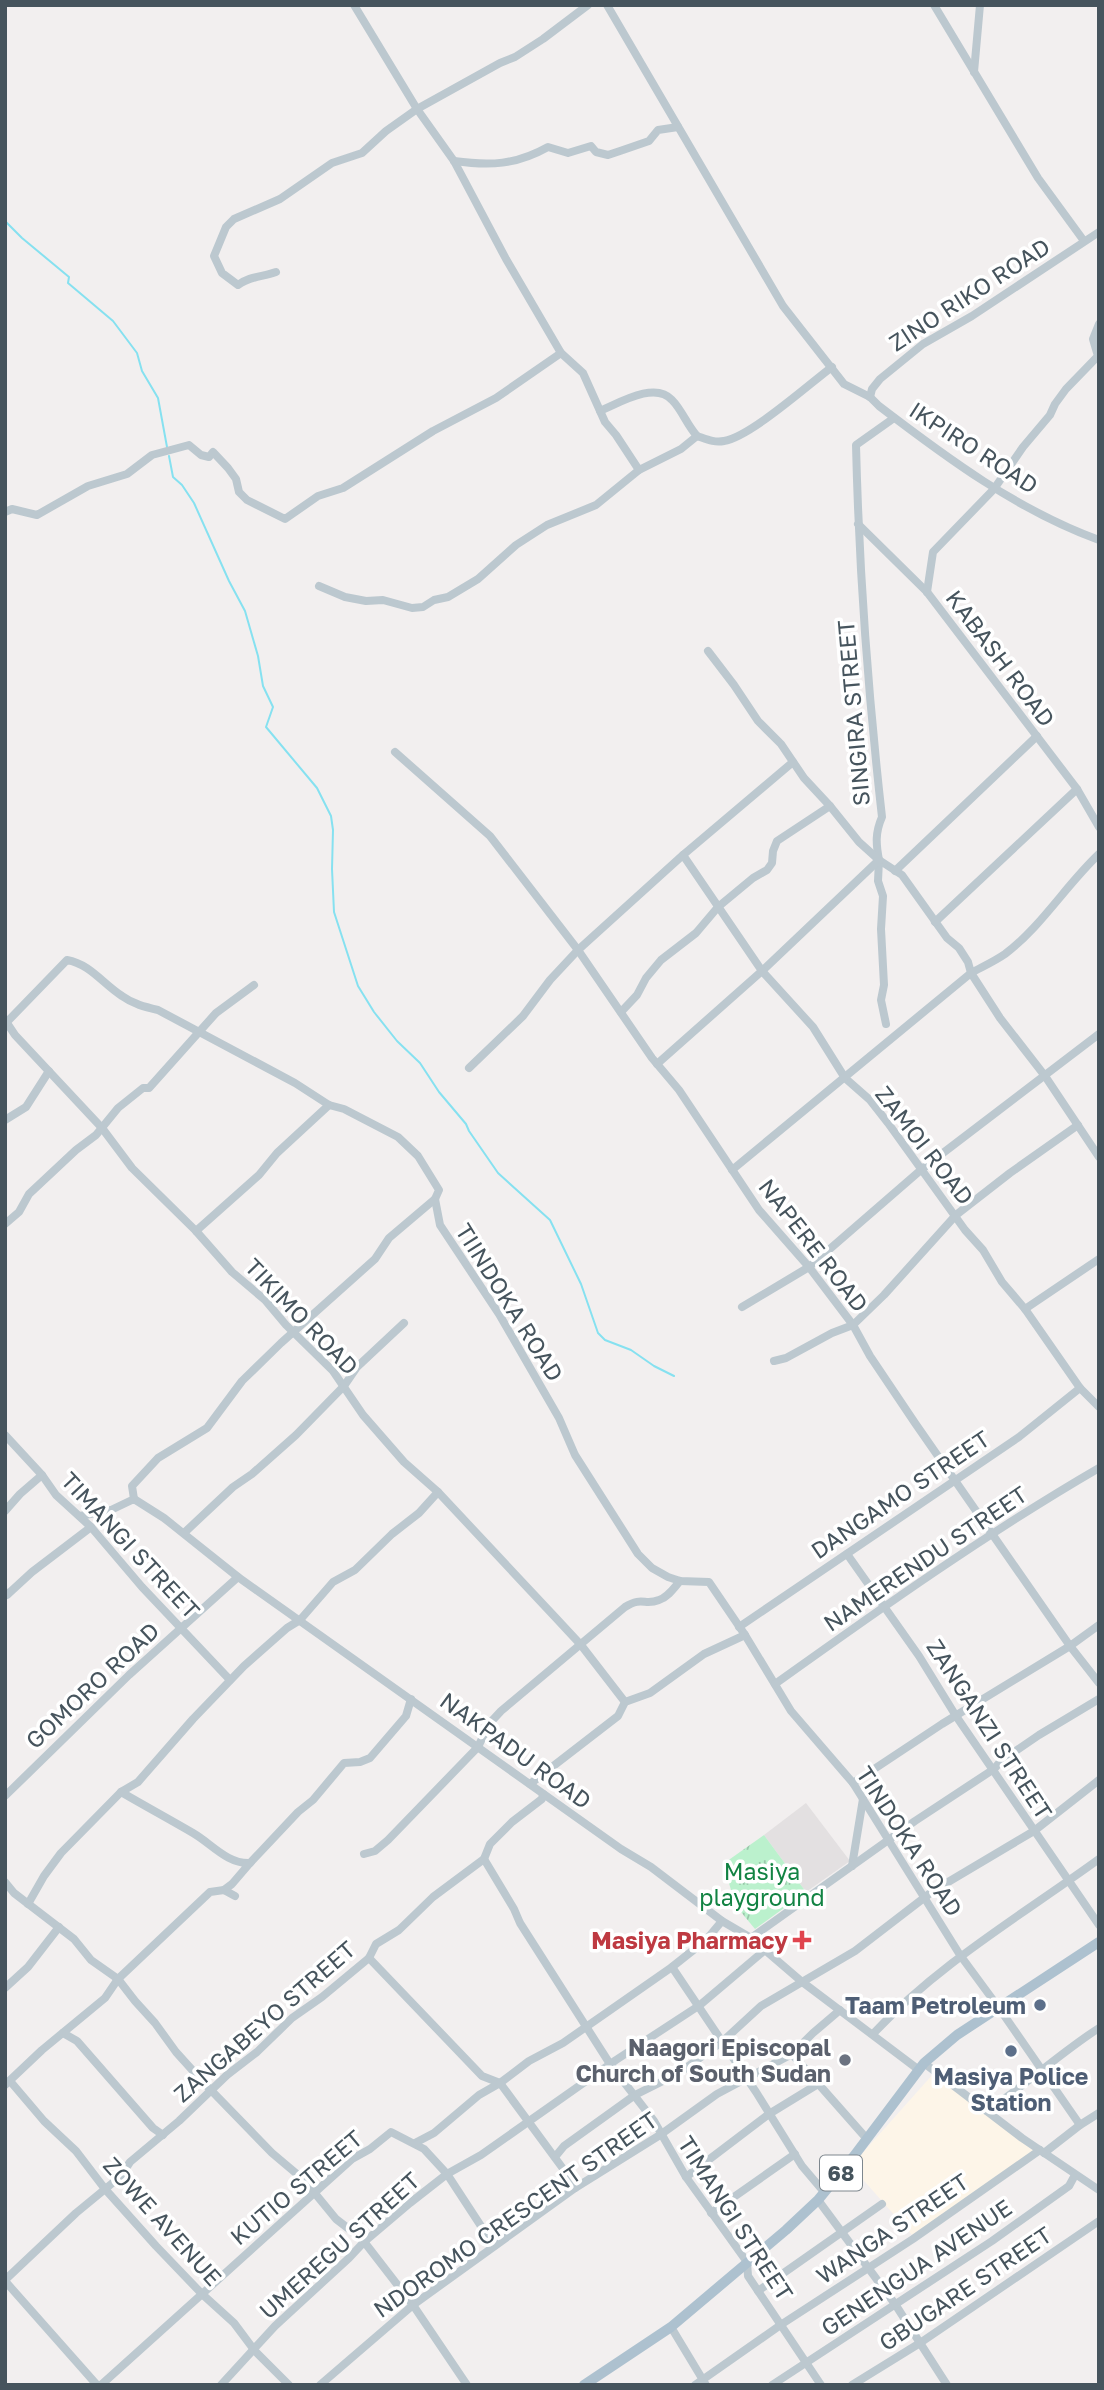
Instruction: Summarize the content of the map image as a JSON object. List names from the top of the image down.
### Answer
{
  "streets": {
    "main road": ["68"],
    "street": [
      "ZINO RIKO ROAD",
      "IKPIRO ROAD",
      "KABASH ROAD",
      "SINGIRA STREET",
      "ZAMOI ROAD",
      "NAPERE ROAD",
      "TIINDOKA ROAD",
      "TIKIMO ROAD",
      "DANGAMO STREET",
      "TIMANGI STREET",
      "NAMERENDU STREET",
      "GOMORO ROAD",
      "ZANGANZI STREET",
      "NAKPADU ROAD",
      "TINDOKA ROAD",
      "ZANGABEYO STREET",
      "KUTIO STREET",
      "NDOROMO CRESCENT STREET",
      "ZOWE AVENUE",
      "WANGA STREET",
      "UMEREGU STREET",
      "GENENGUA AVENUE",
      "GBUGARE STREET"
    ]
  },
  "crossings": [
    ["ZINO RIKO ROAD", "IKPIRO ROAD"],
    ["IKPIRO ROAD", "SINGIRA STREET"],
    ["KABASH ROAD", "SINGIRA STREET"],
    ["ZAMOI ROAD", "DANGAMO STREET"],
    ["NAPERE ROAD", "DANGAMO STREET"],
    ["NAPERE ROAD", "NAMERENDU STREET"],
    ["TIINDOKA ROAD", "TIKIMO ROAD"],
    ["TIINDOKA ROAD", "DANGAMO STREET"],
    ["TIINDOKA ROAD", "TINDOKA ROAD"],
    ["DANGAMO STREET", "ZANGANZI STREET"],
    ["DANGAMO STREET", "TINDOKA ROAD"],
    ["TIMANGI STREET", "GOMORO ROAD"],
    ["TIMANGI STREET", "ZANGABEYO STREET"],
    ["TIMANGI STREET", "68"],
    ["TIMANGI STREET", "NDOROMO CRESCENT STREET"],
    ["TIMANGI STREET", "WANGA STREET"],
    ["TIMANGI STREET", "UMEREGU STREET"],
    ["TIMANGI STREET", "GENENGUA AVENUE"],
    ["NAMERENDU STREET", "ZANGANZI STREET"],
    ["NAMERENDU STREET", "TINDOKA ROAD"],
    ["GOMORO ROAD", "NAKPADU ROAD"],
    ["NAKPADU ROAD", "ZANGABEYO STREET"],
    ["NAKPADU ROAD", "68"],
    ["NAKPADU ROAD", "NDOROMO CRESCENT STREET"],
    ["NAKPADU ROAD", "WANGA STREET"],
    ["NAKPADU ROAD", "UMEREGU STREET"],
    ["NAKPADU ROAD", "GENENGUA AVENUE"],
    ["TINDOKA ROAD", "68"],
    ["TINDOKA ROAD", "WANGA STREET"],
    ["ZANGABEYO STREET", "ZOWE AVENUE"],
    ["KUTIO STREET", "ZOWE AVENUE"],
    ["ZOWE AVENUE", "UMEREGU STREET"]
  ],
  "parks": ["Masiya playground"],
  "places": {
    "health": ["Masiya Pharmacy"],
    "other": ["Taam Petroleum", "Masiya Police Station", "Naagori Episcopal Church of South Sudan"]
  }
}
